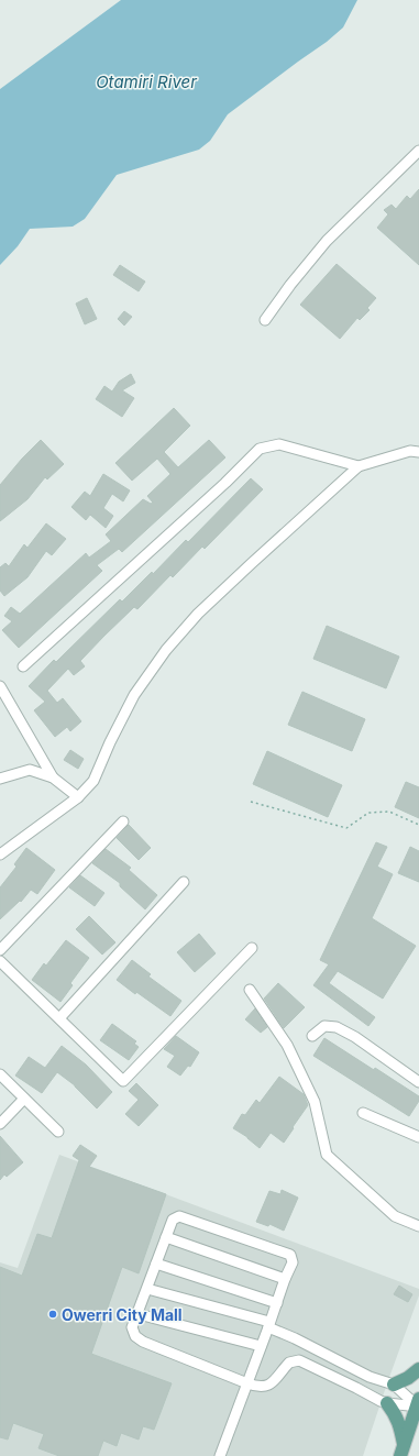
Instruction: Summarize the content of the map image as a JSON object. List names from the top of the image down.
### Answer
{
  "water": ["Otamiri River"],
  "places": ["Owerri City Mall"]
}
